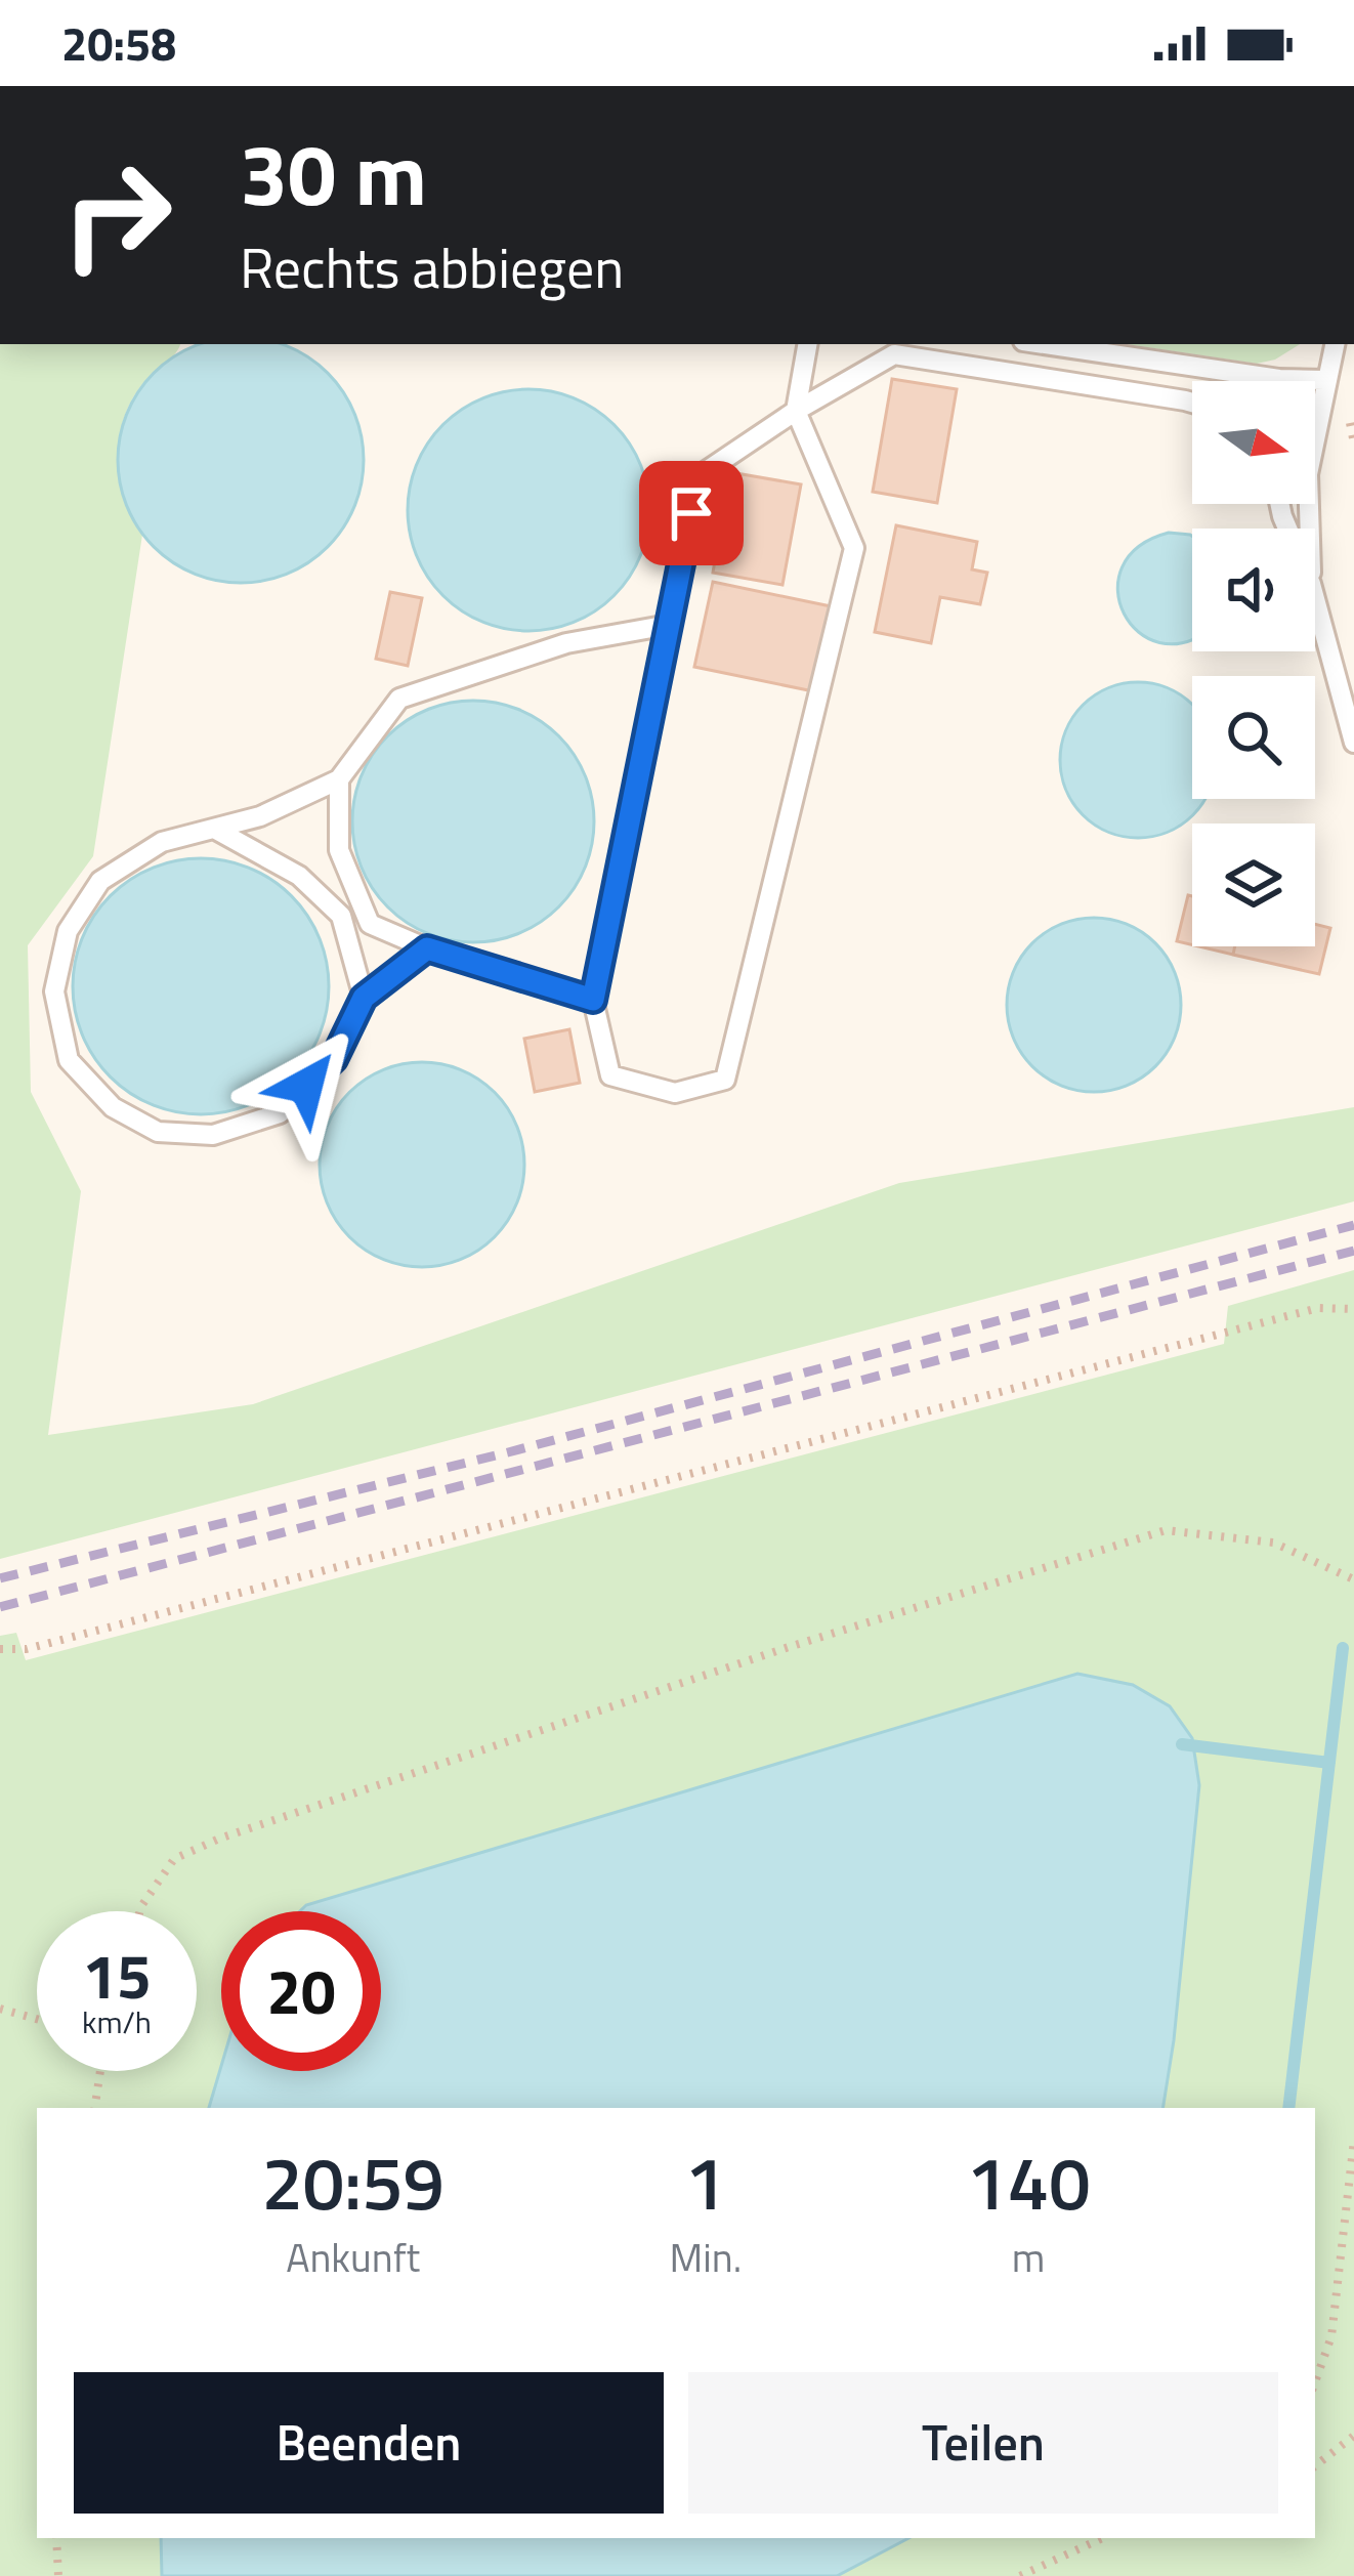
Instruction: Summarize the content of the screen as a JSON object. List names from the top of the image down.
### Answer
{
  "north": "right",
  "page": {
    "status": "20:58",
    "turn": ["30 m", "Rechts abbiegen"],
    "speed": "15 km/h",
    "limit": "20",
    "eta": [
      "20:59",
      "Ankunft",
      "1",
      "Min.",
      "140",
      "m"
    ],
    "buttons": ["Beenden", "Teilen"]
  }
}
